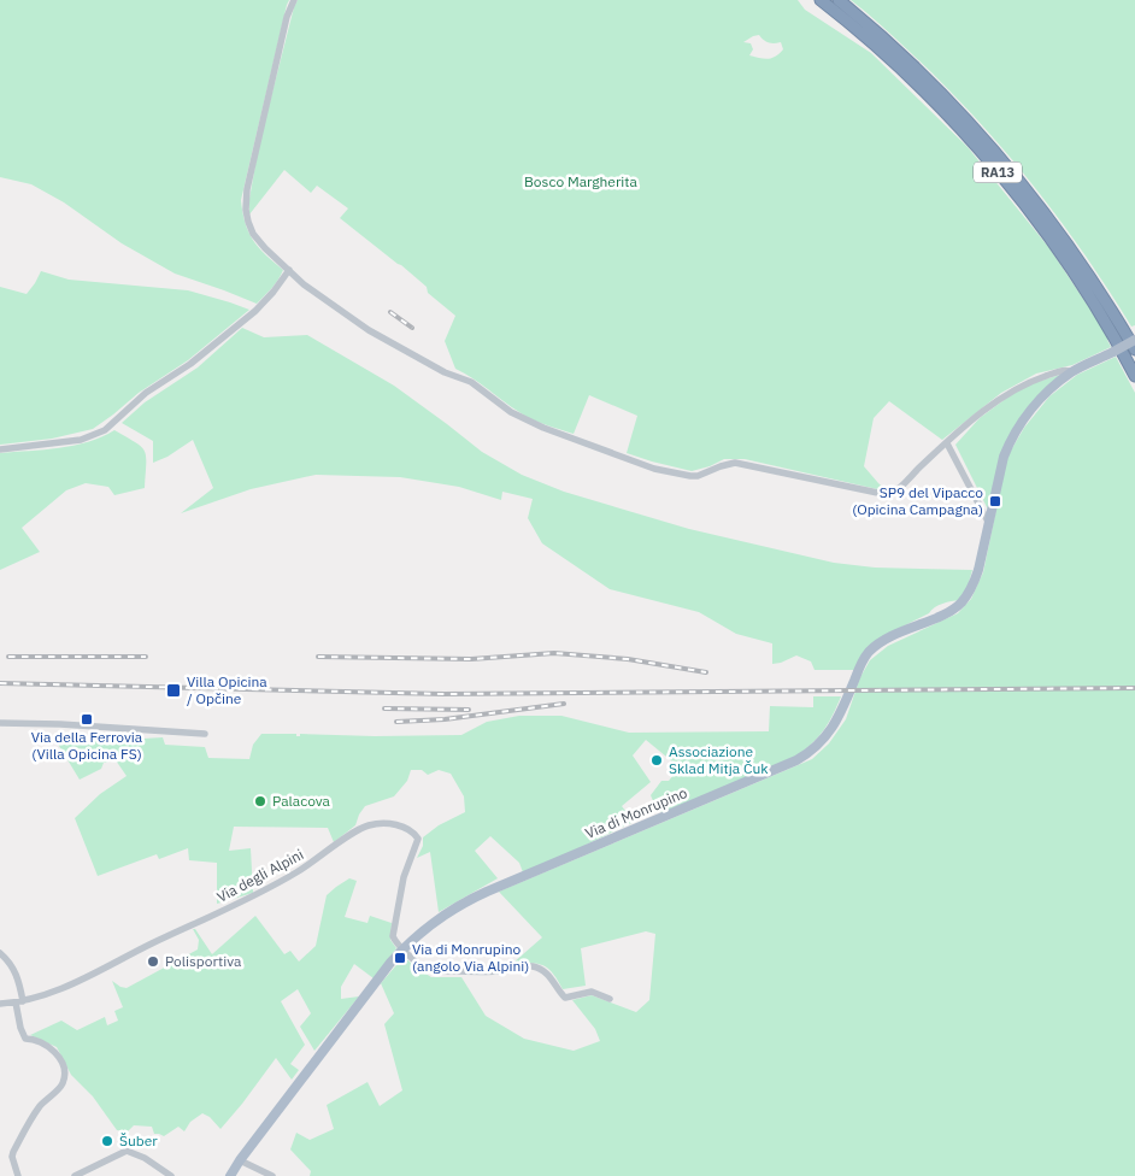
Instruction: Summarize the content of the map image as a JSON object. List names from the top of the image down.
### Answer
{
  "streets": {
    "highway": ["RA13"],
    "main road": ["Via di Monrupino"],
    "street": ["Via degli Alpini"]
  },
  "crossings": [
    ["Via di Monrupino", "Via degli Alpini"]
  ],
  "parks": ["Bosco Margherita"],
  "places": {
    "transit": [
      "SP9 del Vipacco (Opicina Campagna)",
      "Villa Opicina / Opčine",
      "Via della Ferrovia (Villa Opicina FS)",
      "Via di Monrupino (angolo Via Alpini)"
    ],
    "other": [
      "Associazione Sklad Mitja Čuk",
      "Palacova",
      "Polisportiva",
      "Šuber"
    ]
  }
}
